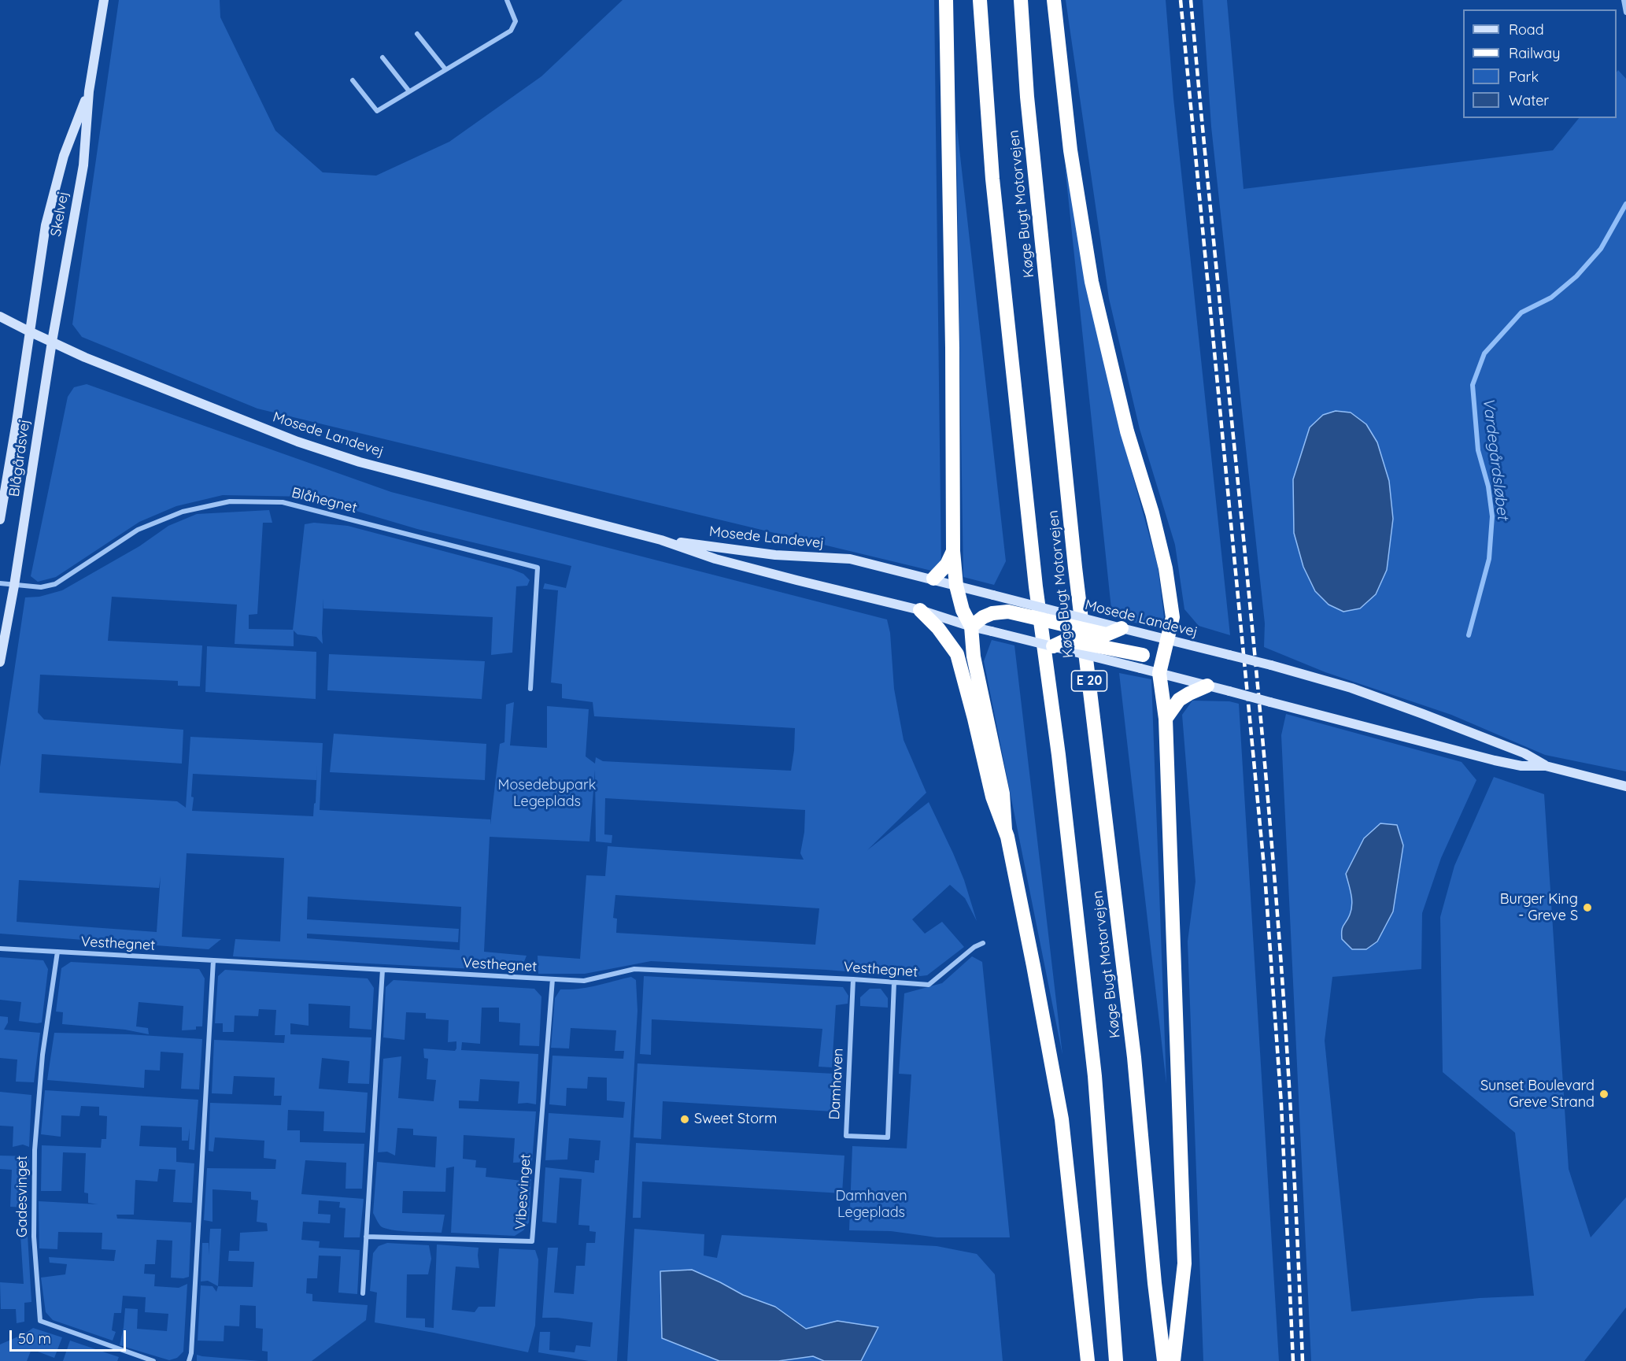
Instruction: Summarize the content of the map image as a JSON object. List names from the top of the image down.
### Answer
{
  "streets": {
    "highway": ["Køge Bugt Motorvejen", "E 20"],
    "main road": ["Skelvej", "Mosede Landevej", "Blågårdsvej"],
    "street": [
      "Blåhegnet",
      "Vesthegnet",
      "Damhaven",
      "Vibesvinget",
      "Gadesvinget"
    ]
  },
  "crossings": [
    ["Skelvej", "Mosede Landevej"],
    ["Skelvej", "Blågårdsvej"],
    ["Mosede Landevej", "Blågårdsvej"],
    ["Blågårdsvej", "Blåhegnet"],
    ["Vesthegnet", "Damhaven"],
    ["Vesthegnet", "Vibesvinget"],
    ["Vesthegnet", "Gadesvinget"]
  ],
  "water": ["Vardegårdsløbet"],
  "parks": ["Mosedebypark Legeplads", "Damhaven Legeplads"],
  "places": ["Burger King - Greve S", "Sunset Boulevard Greve Strand", "Sweet Storm"],
  "legend": [
    "Road",
    "Railway",
    "Park",
    "Water"
  ],
  "scale_bar": "50 m"
}
